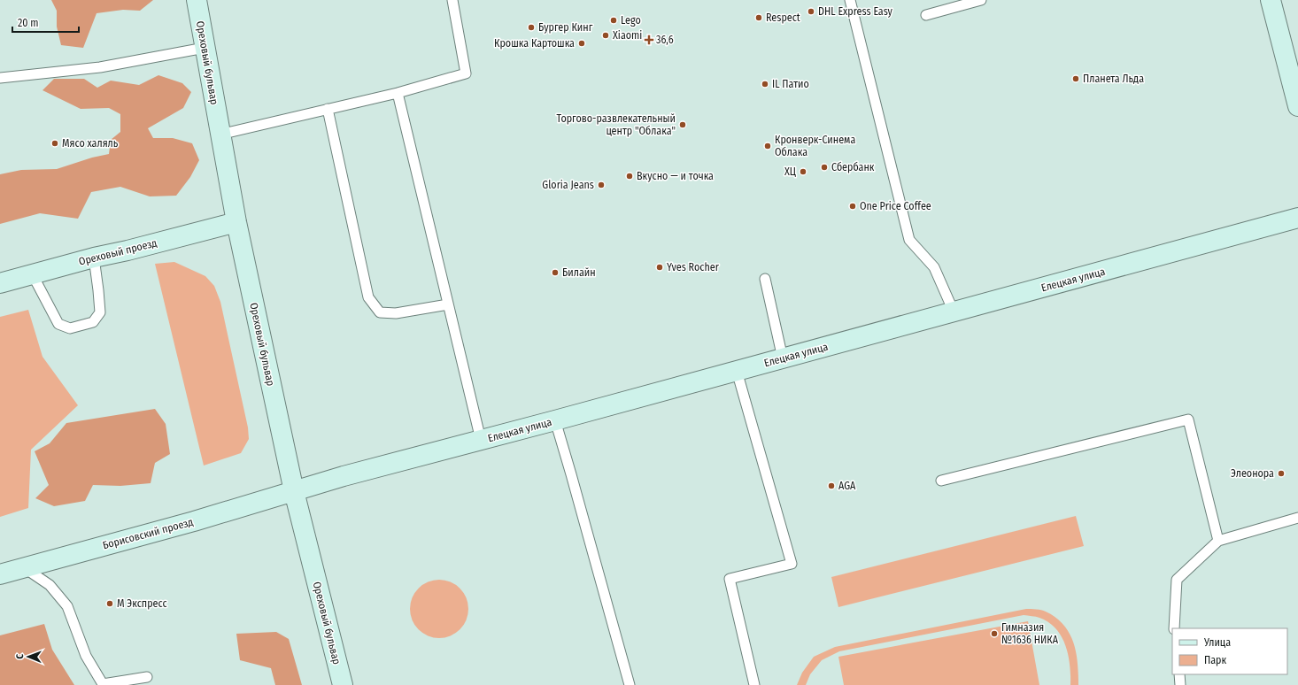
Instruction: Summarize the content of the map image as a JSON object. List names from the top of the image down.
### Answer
{
  "streets": {
    "street": [
      "Ореховый бульвар",
      "Ореховый проезд",
      "Елецкая улица",
      "Борисовский проезд"
    ]
  },
  "crossings": [
    ["Ореховый бульвар", "Ореховый проезд"],
    ["Ореховый бульвар", "Елецкая улица"],
    ["Ореховый бульвар", "Борисовский проезд"],
    ["Елецкая улица", "Борисовский проезд"]
  ],
  "places": {
    "other": [
      "DHL Express Easy",
      "Respect",
      "Lego",
      "Бургер Кинг",
      "Xiaomi",
      "Крошка Картошка",
      "Планета Льда",
      "IL Патио",
      "Торгово-развлекательный центр \"Облака\"",
      "Мясо халяль",
      "Кронверк-Синема Облака",
      "Сбербанк",
      "ХЦ",
      "Вкусно — и точка",
      "Gloria Jeans",
      "One Price Coffee",
      "Yves Rocher",
      "Билайн",
      "Элеонора",
      "AGA",
      "М Экспресс",
      "Гимназия №1636 НИКА"
    ],
    "health": ["36,6"]
  },
  "legend": ["Улица", "Парк"],
  "scale_bar": "20 m",
  "north": "left"
}
